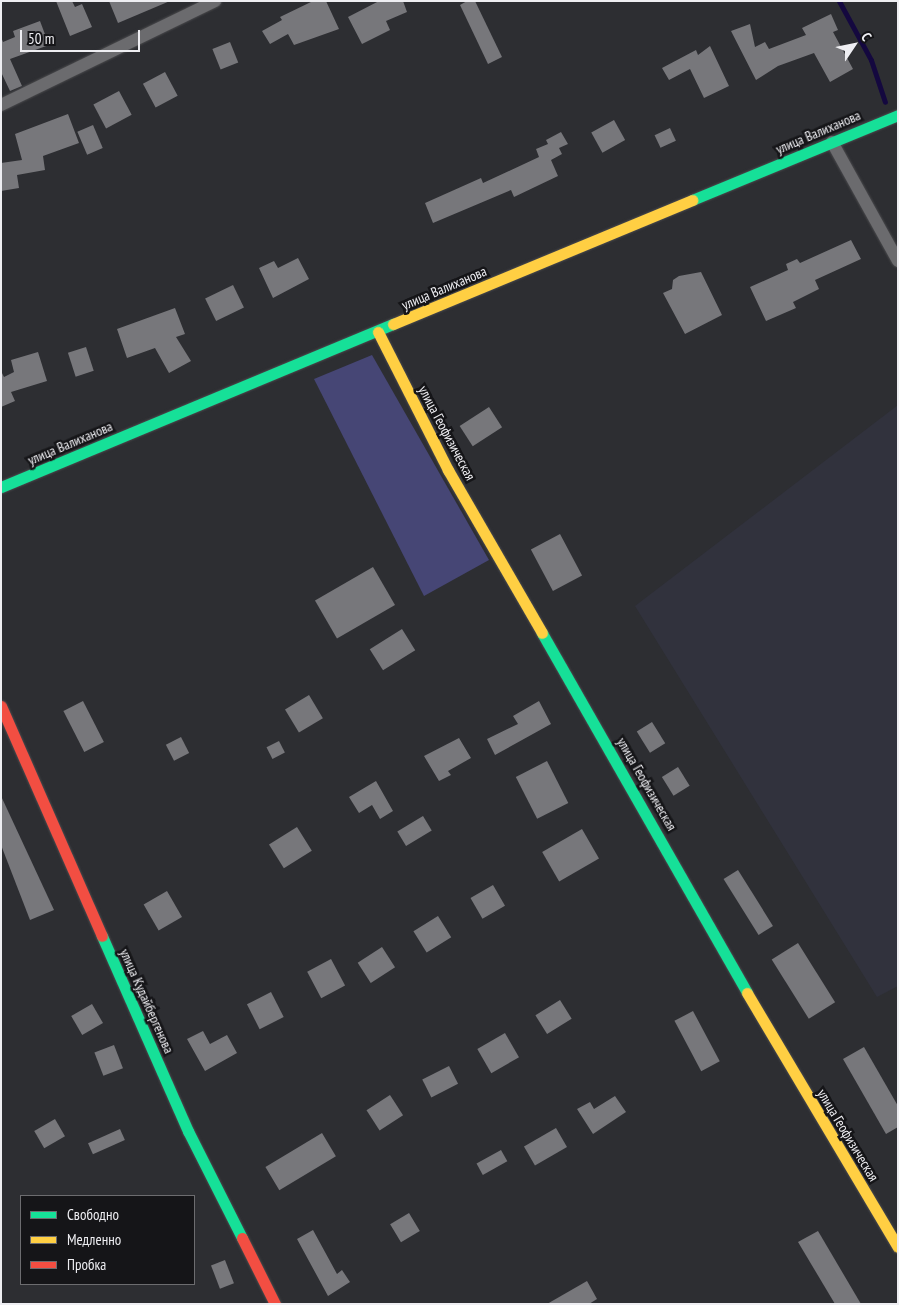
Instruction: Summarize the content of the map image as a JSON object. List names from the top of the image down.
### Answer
{
  "streets": {
    "street": ["улица Валиханова", "улица Геофизическая", "улица Кудайбергенова"]
  },
  "crossings": [
    ["улица Валиханова", "улица Геофизическая"]
  ],
  "legend": ["Свободно", "Медленно", "Пробка"],
  "scale_bar": "50 m",
  "north": "top right"
}
